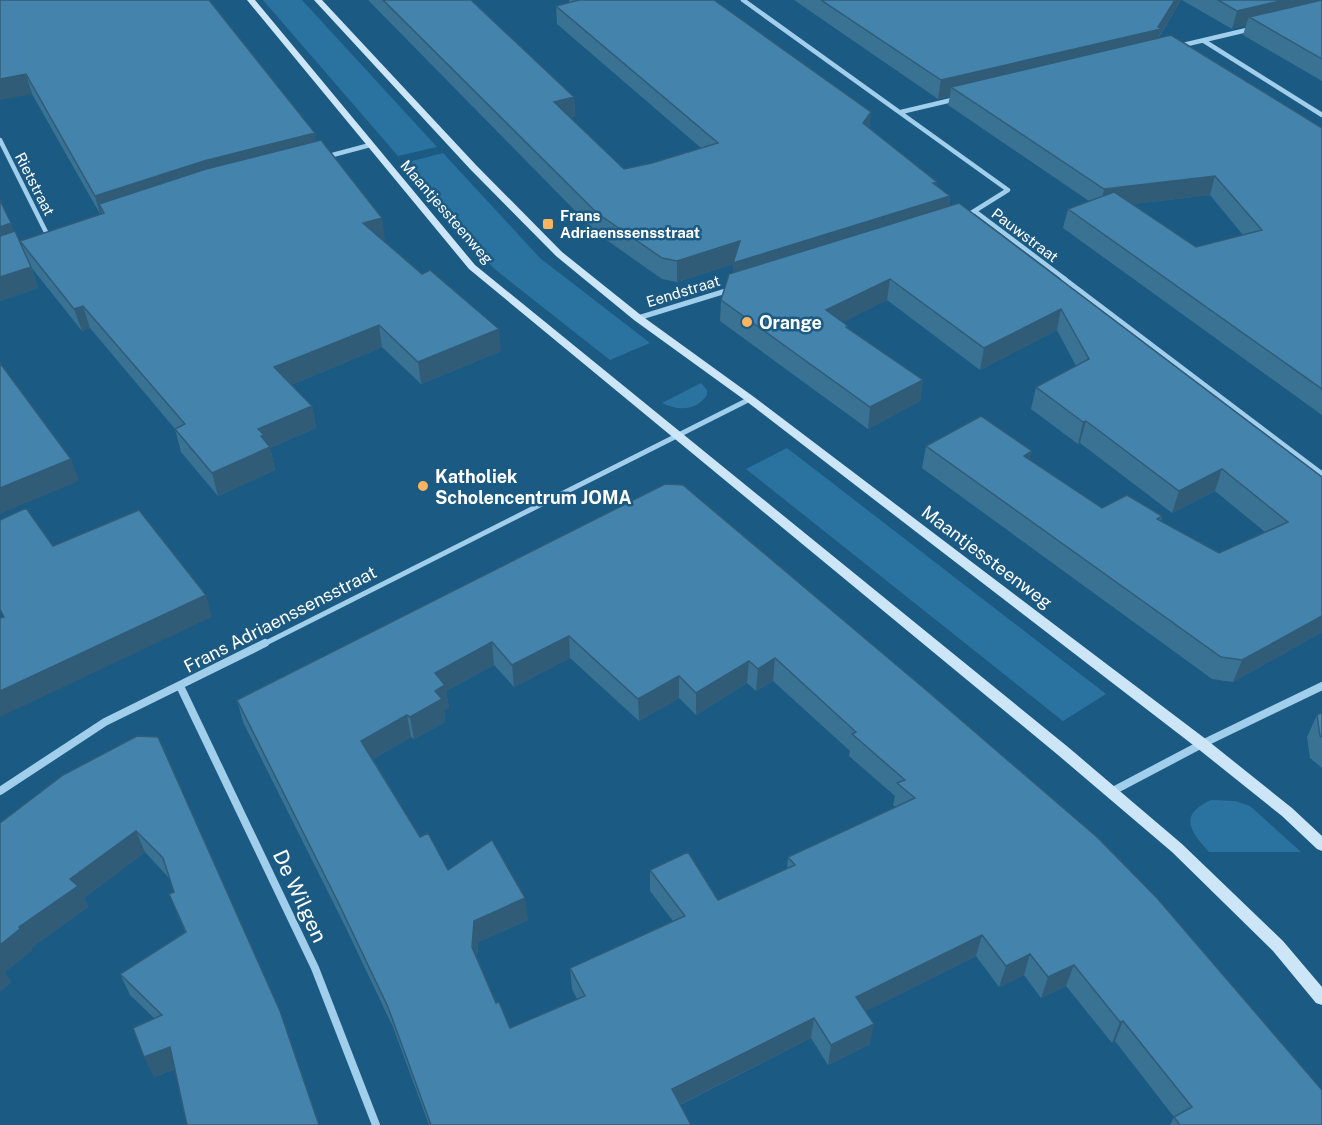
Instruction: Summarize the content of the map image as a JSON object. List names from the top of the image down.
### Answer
{
  "streets": {
    "street": [
      "Rietstraat",
      "Maantjessteenweg",
      "Pauwstraat",
      "Eendstraat",
      "Frans Adriaenssensstraat",
      "De Wilgen"
    ]
  },
  "crossings": [
    ["Maantjessteenweg", "Eendstraat"],
    ["Maantjessteenweg", "Frans Adriaenssensstraat"],
    ["Frans Adriaenssensstraat", "De Wilgen"]
  ],
  "places": {
    "transit": ["Frans Adriaenssensstraat"],
    "other": ["Orange", "Katholiek Scholencentrum JOMA"]
  }
}
